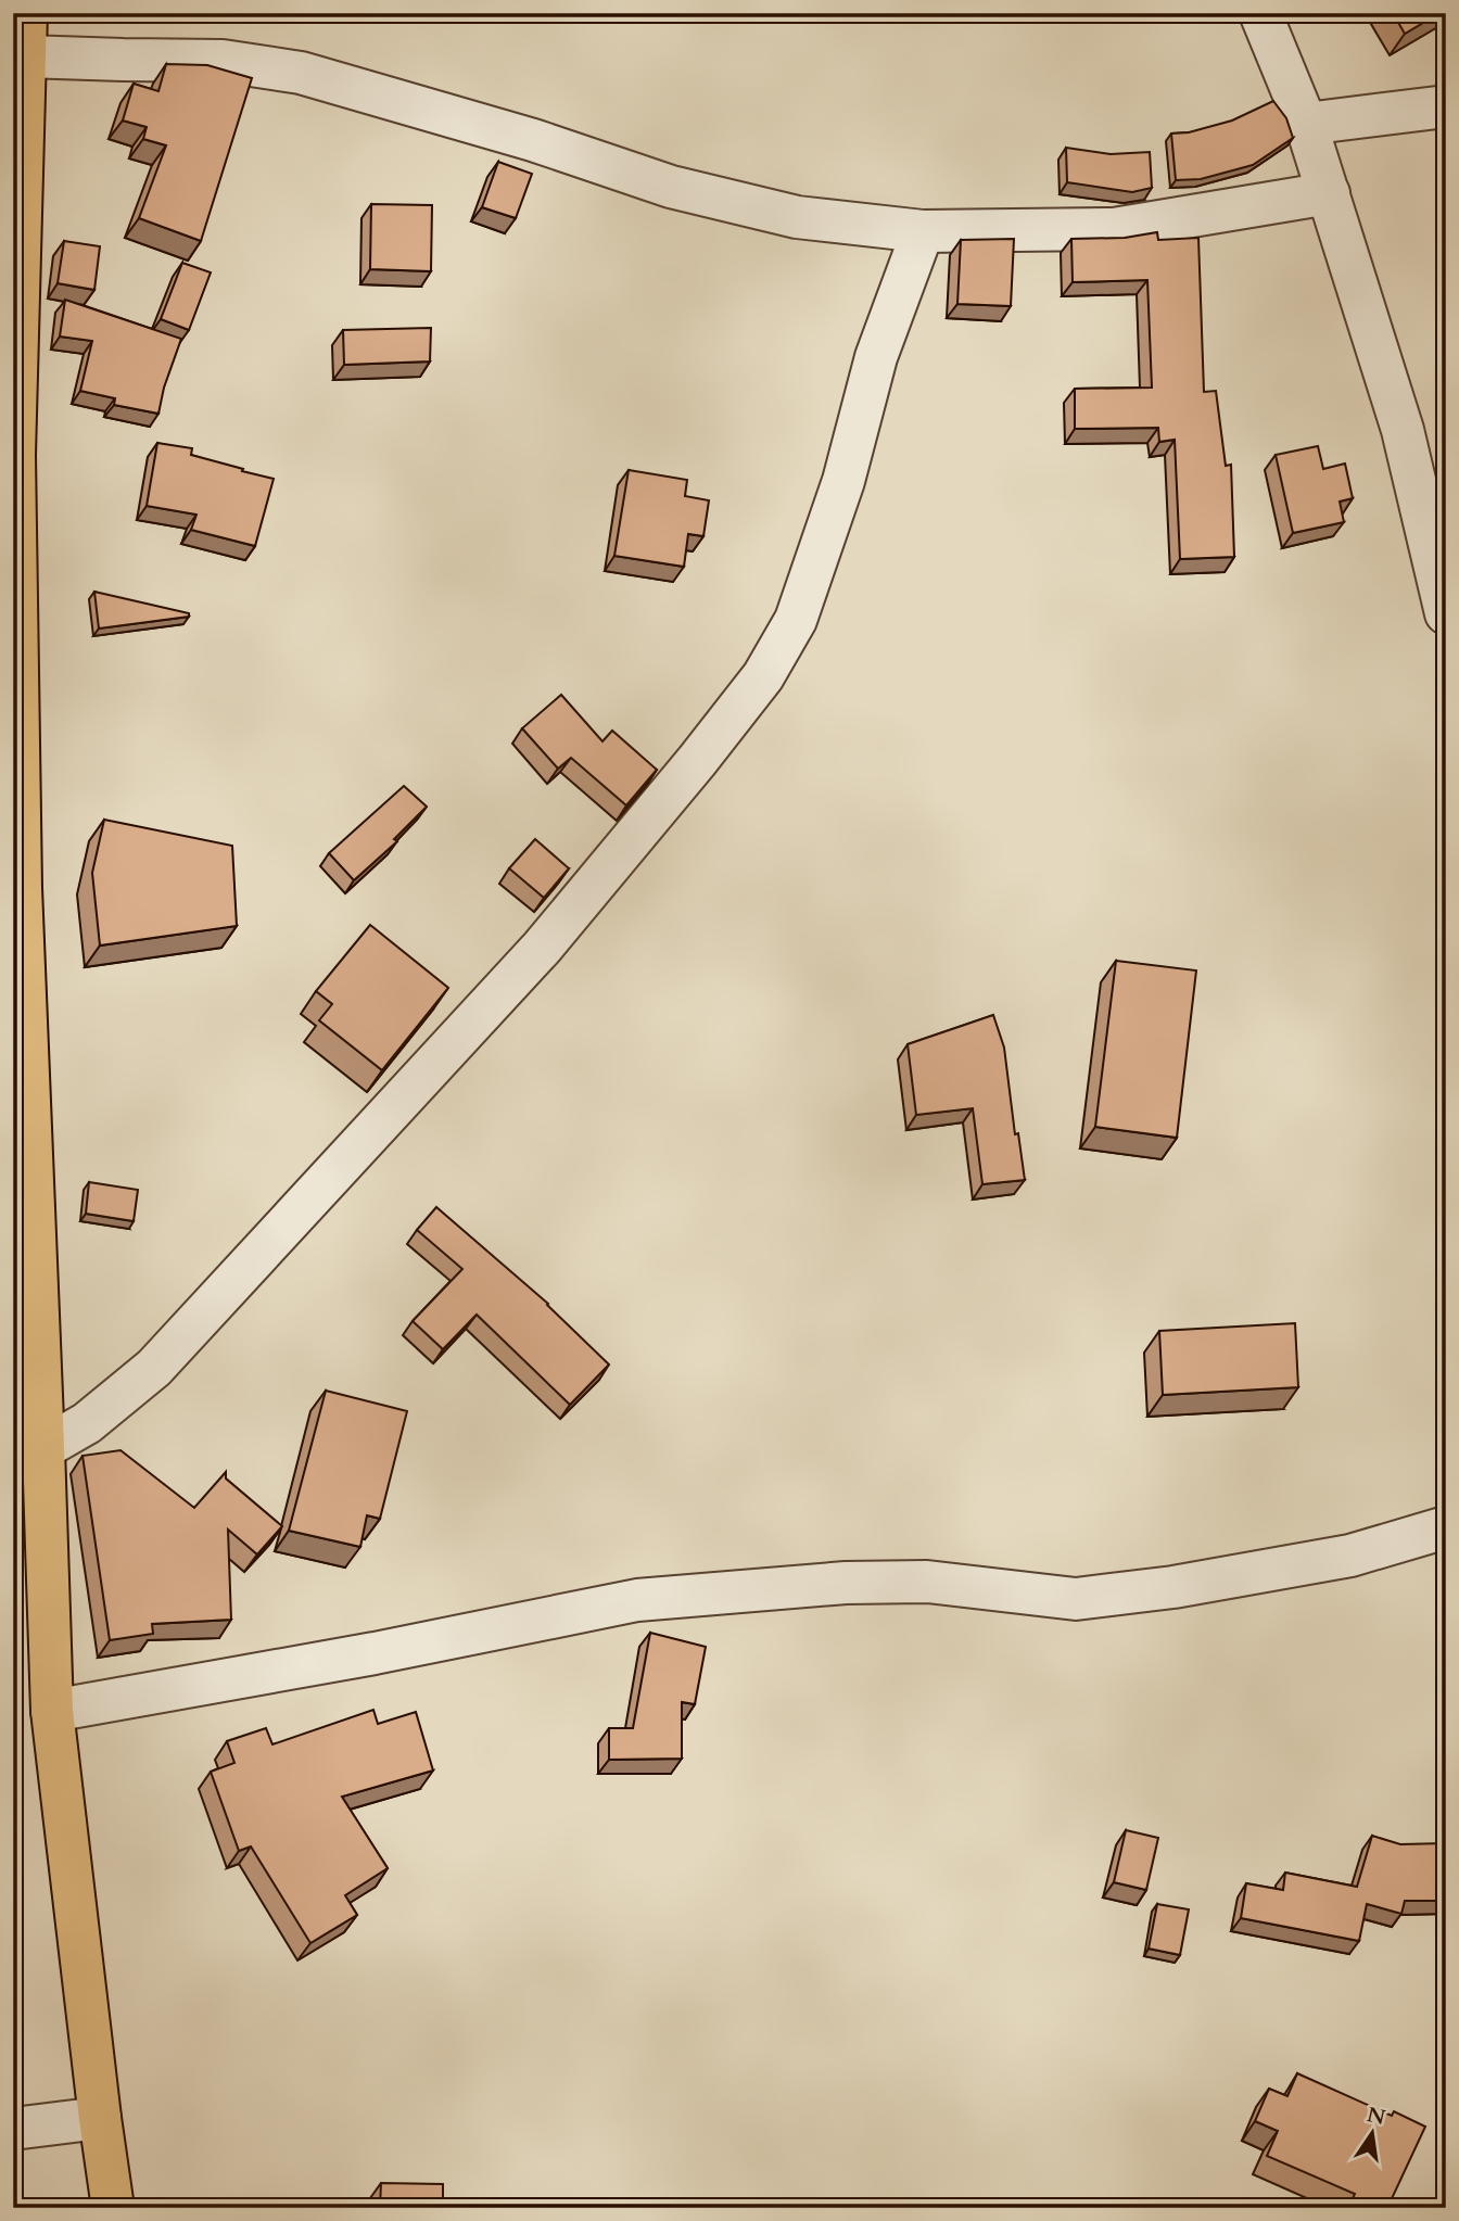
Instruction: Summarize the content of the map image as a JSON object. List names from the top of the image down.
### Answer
{
  "north": "top"
}
